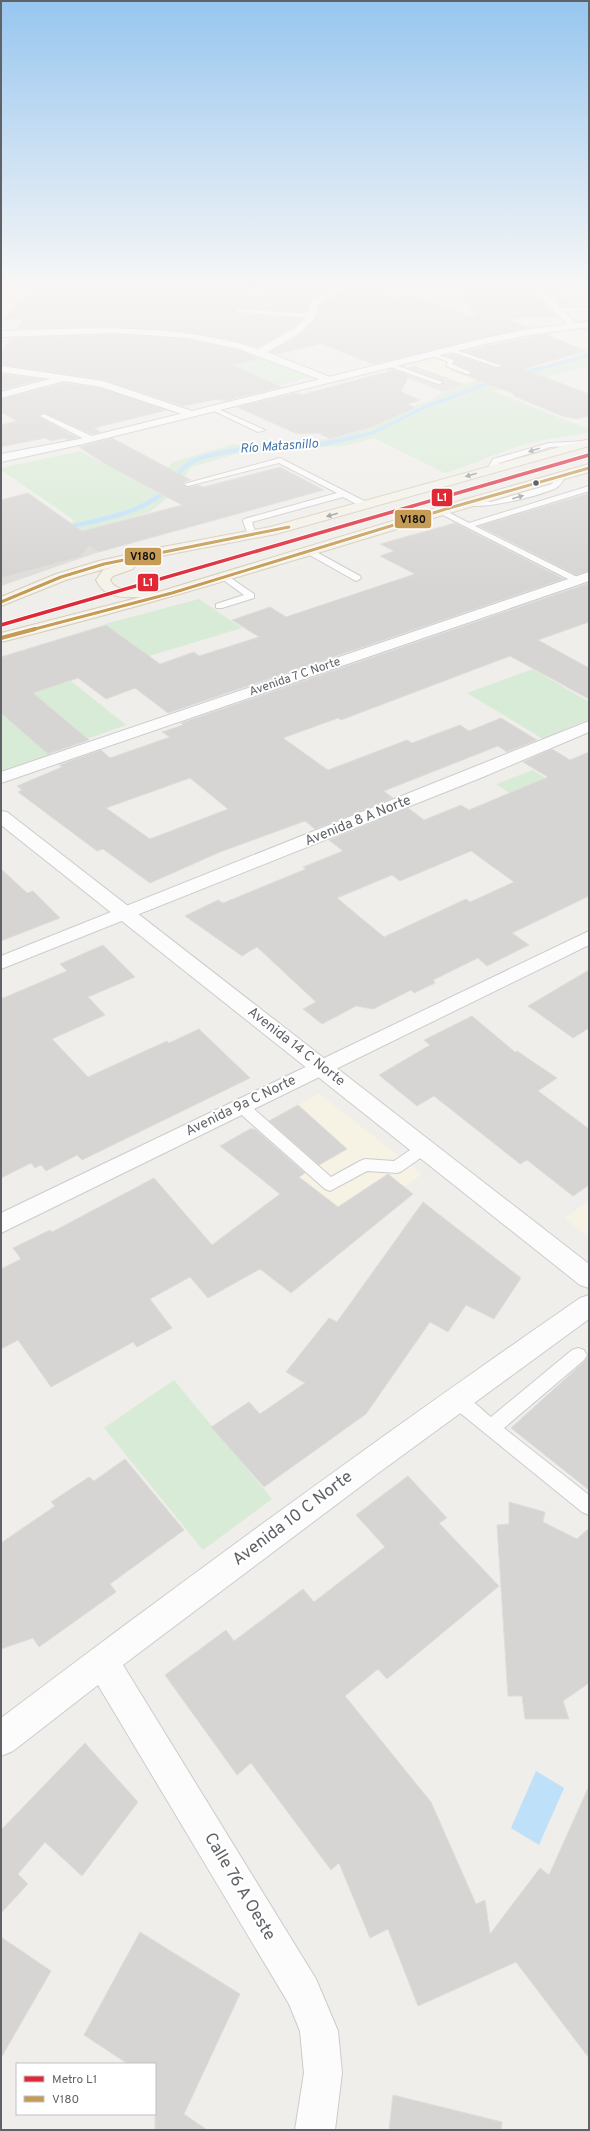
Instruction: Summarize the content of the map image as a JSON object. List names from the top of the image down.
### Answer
{
  "streets": {
    "street": [
      "Avenida 7 C Norte",
      "Avenida 8 A Norte",
      "Avenida 14 C Norte",
      "Avenida 9a C Norte",
      "Avenida 10 C Norte",
      "Calle 76 A Oeste"
    ]
  },
  "crossings": [
    ["Avenida 8 A Norte", "Avenida 14 C Norte"],
    ["Avenida 14 C Norte", "Avenida 9a C Norte"],
    ["Avenida 10 C Norte", "Calle 76 A Oeste"]
  ],
  "water": ["Río Matasnillo"],
  "lines": ["metro line L1", "transit line V180"],
  "legend": ["Metro L1", "V180"]
}
